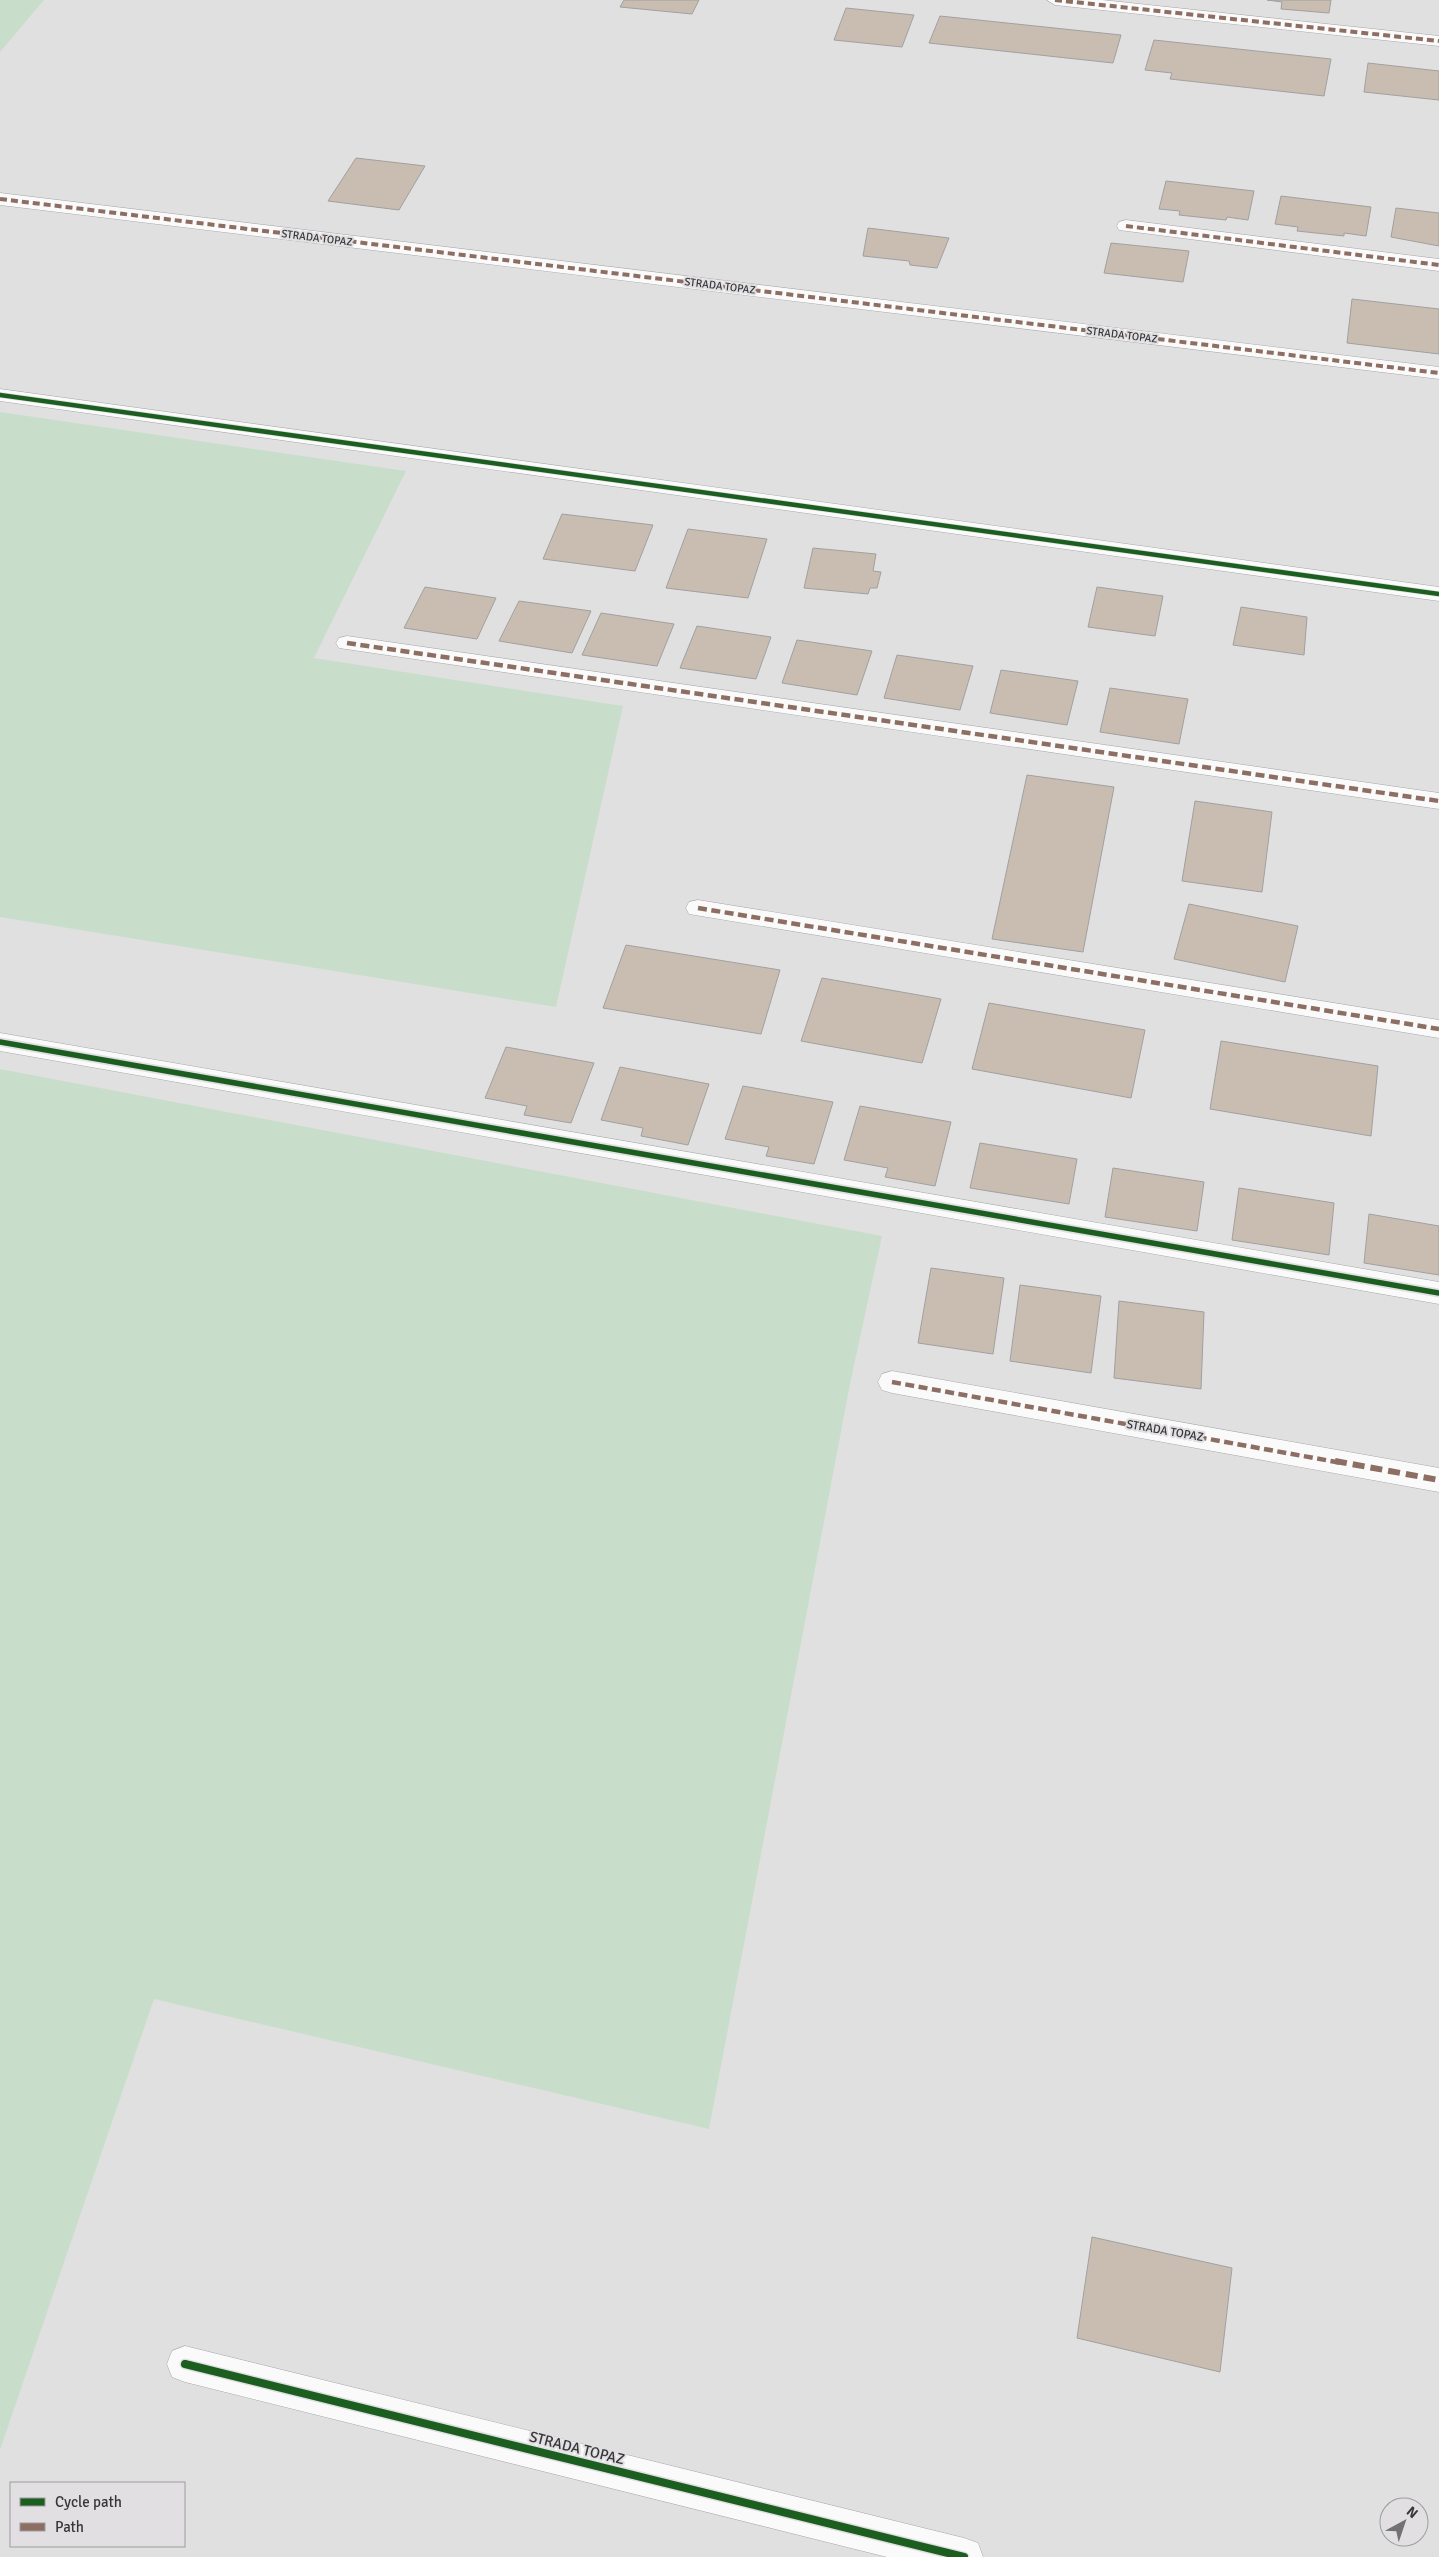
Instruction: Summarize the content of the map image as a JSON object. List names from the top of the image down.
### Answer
{
  "streets": {
    "street": ["STRADA TOPAZ"]
  },
  "legend": ["Cycle path", "Path"],
  "north": "top right"
}
